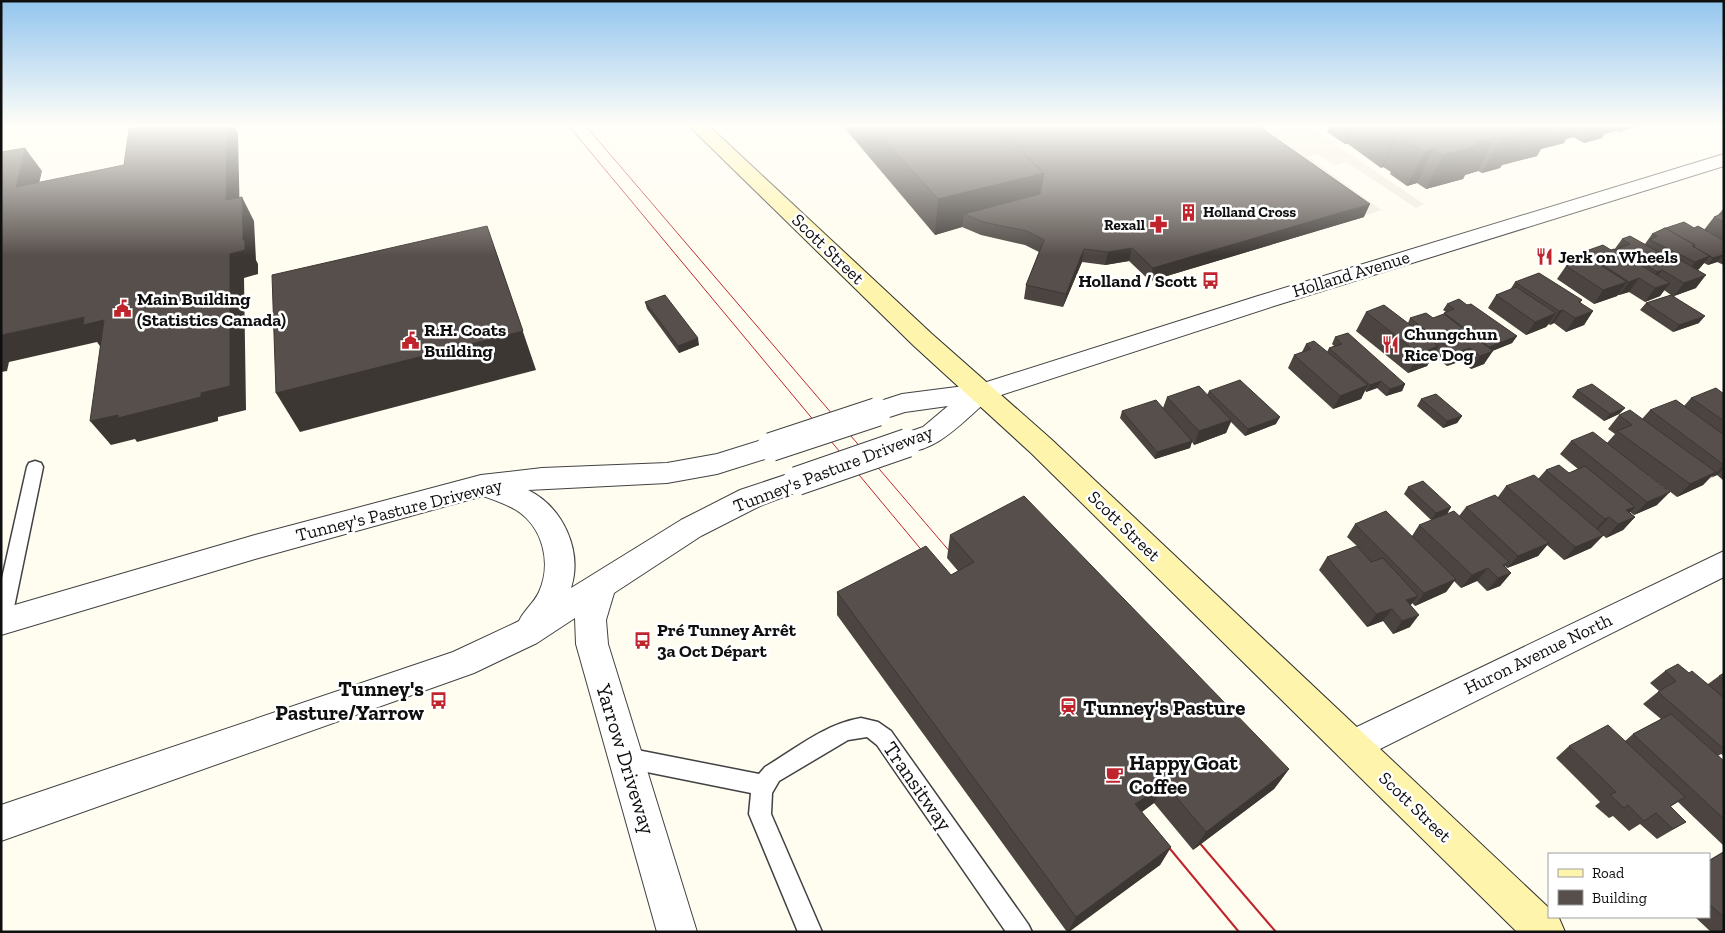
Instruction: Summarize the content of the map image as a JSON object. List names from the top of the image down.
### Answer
{
  "streets": {
    "main road": ["Scott Street"],
    "street": [
      "Holland Avenue",
      "Tunney's Pasture Driveway",
      "Huron Avenue North",
      "Yarrow Driveway"
    ],
    "lane": ["Transitway"]
  },
  "crossings": [
    ["Scott Street", "Holland Avenue"],
    ["Scott Street", "Tunney's Pasture Driveway"],
    ["Scott Street", "Huron Avenue North"],
    ["Holland Avenue", "Tunney's Pasture Driveway"],
    ["Tunney's Pasture Driveway", "Yarrow Driveway"]
  ],
  "places": {
    "building": ["Holland Cross"],
    "pharmacy": ["Rexall"],
    "restaurant": ["Jerk on Wheels", "Chungchun Rice Dog"],
    "bus stop": ["Holland / Scott", "Pré Tunney Arrêt 3a Oct Départ", "Tunney's Pasture/Yarrow"],
    "public building": ["Main Building (Statistics Canada)", "R.H. Coats Building"],
    "station": ["Tunney's Pasture"],
    "cafe": ["Happy Goat Coffee"]
  },
  "legend": ["Road", "Building"]
}
